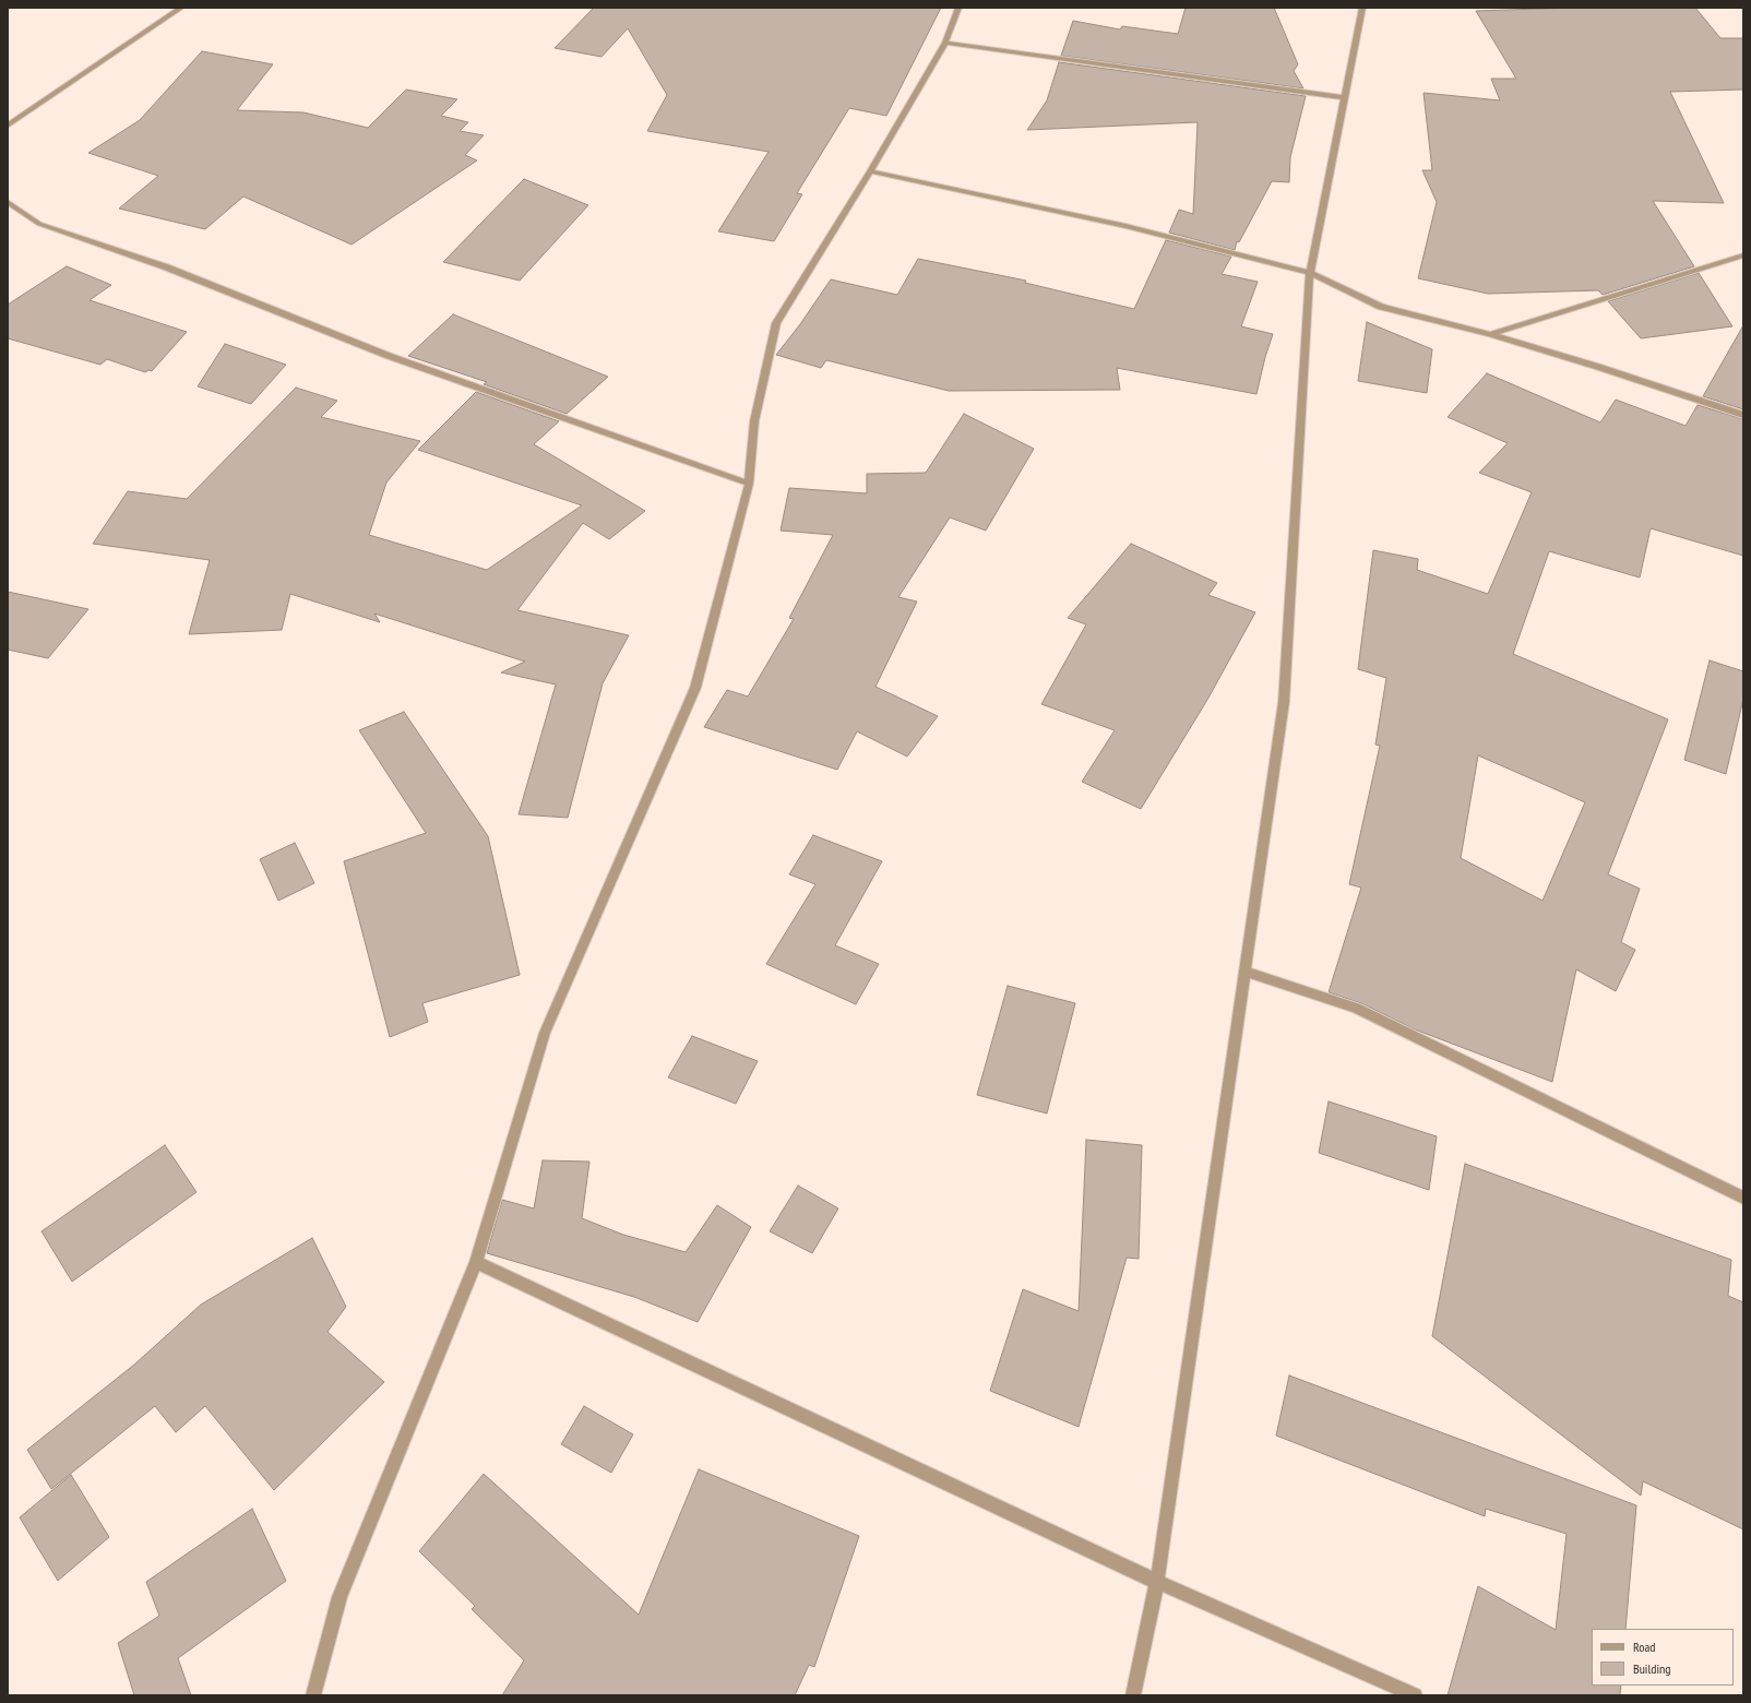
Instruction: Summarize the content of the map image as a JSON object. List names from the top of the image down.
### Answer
{
  "legend": ["Road", "Building"]
}
